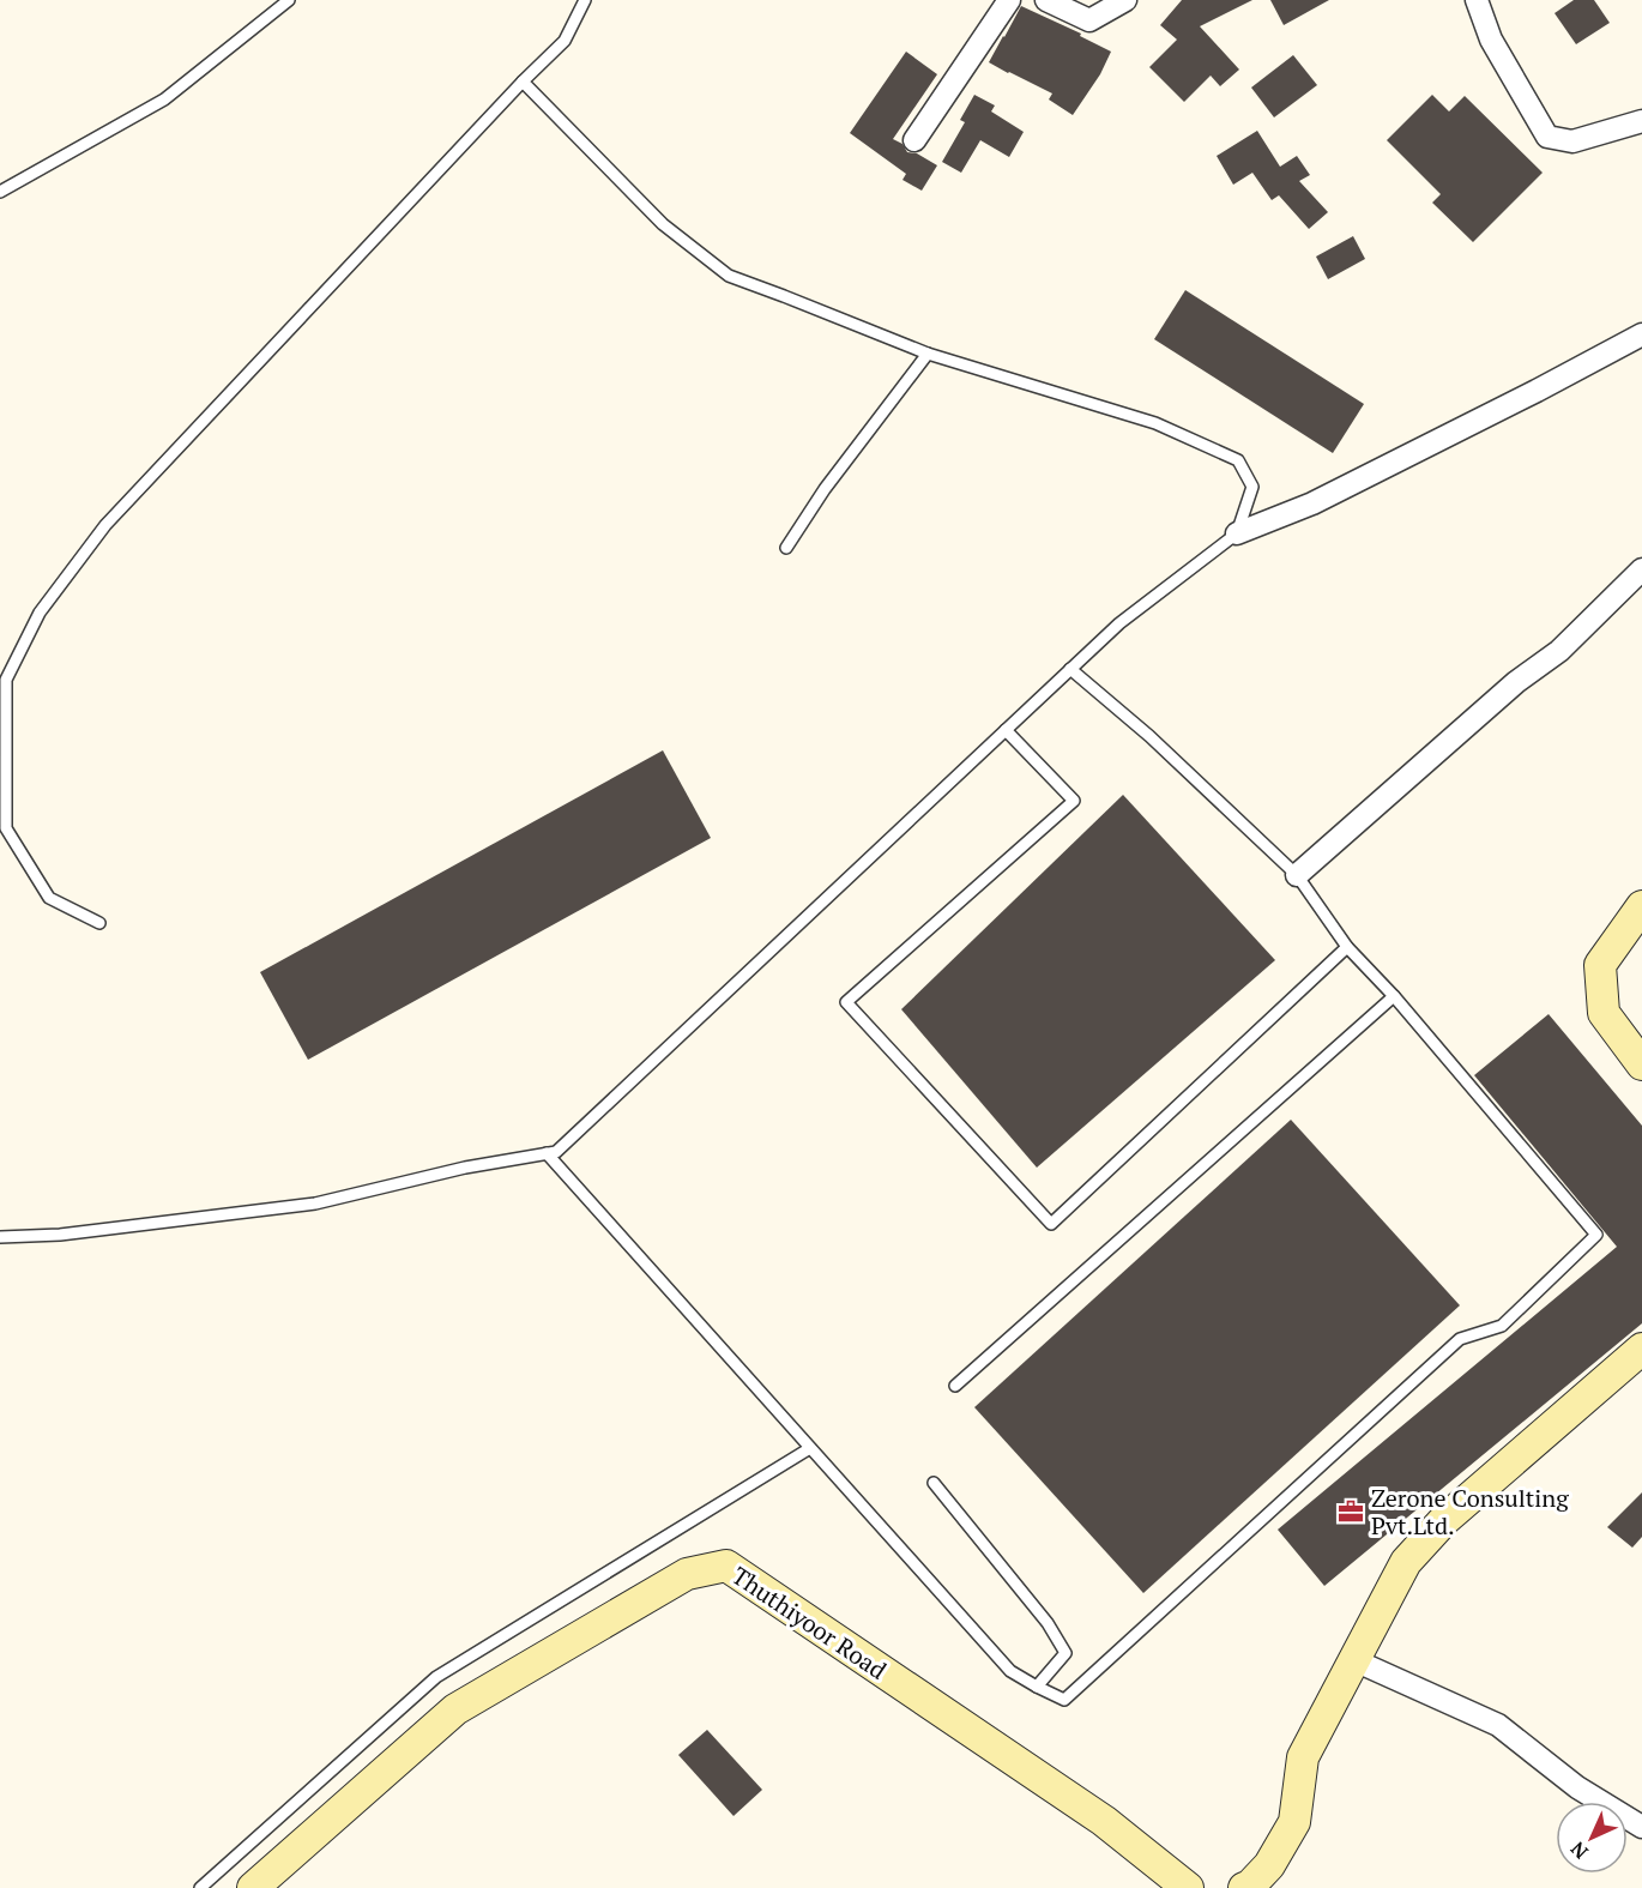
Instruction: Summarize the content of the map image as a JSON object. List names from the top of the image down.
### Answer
{
  "streets": {
    "street": ["Thuthiyoor Road"]
  },
  "places": {
    "office": ["Zerone Consulting Pvt.Ltd."]
  },
  "north": "bottom left"
}
